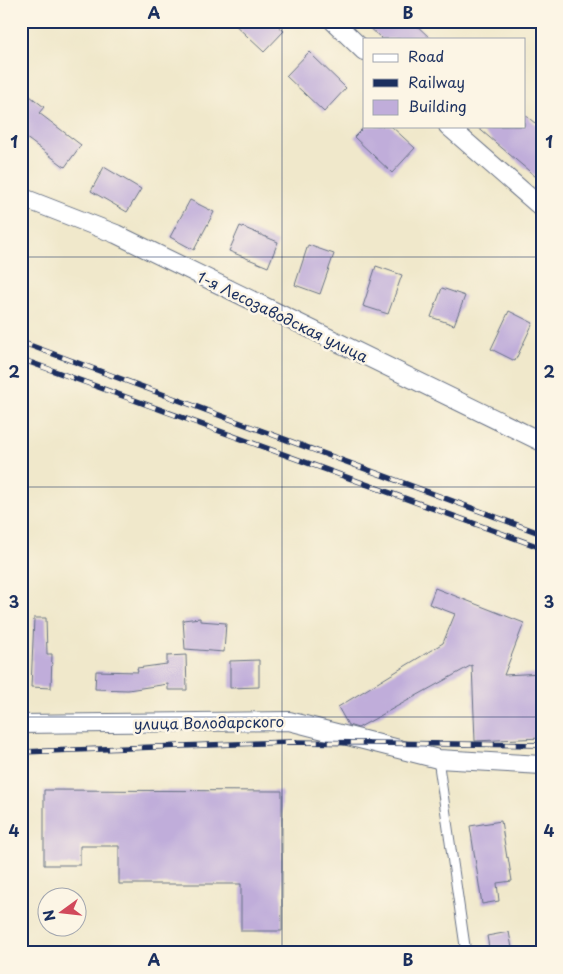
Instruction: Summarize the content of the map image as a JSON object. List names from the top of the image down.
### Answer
{
  "streets": {
    "street": ["1-я Лесозаводская улица", "улица Володарского"]
  },
  "legend": ["Road", "Railway", "Building"],
  "north": "left",
  "grid": {
    "columns": ["A", "B"],
    "rows": [
      "1",
      "2",
      "3",
      "4"
    ]
  }
}
